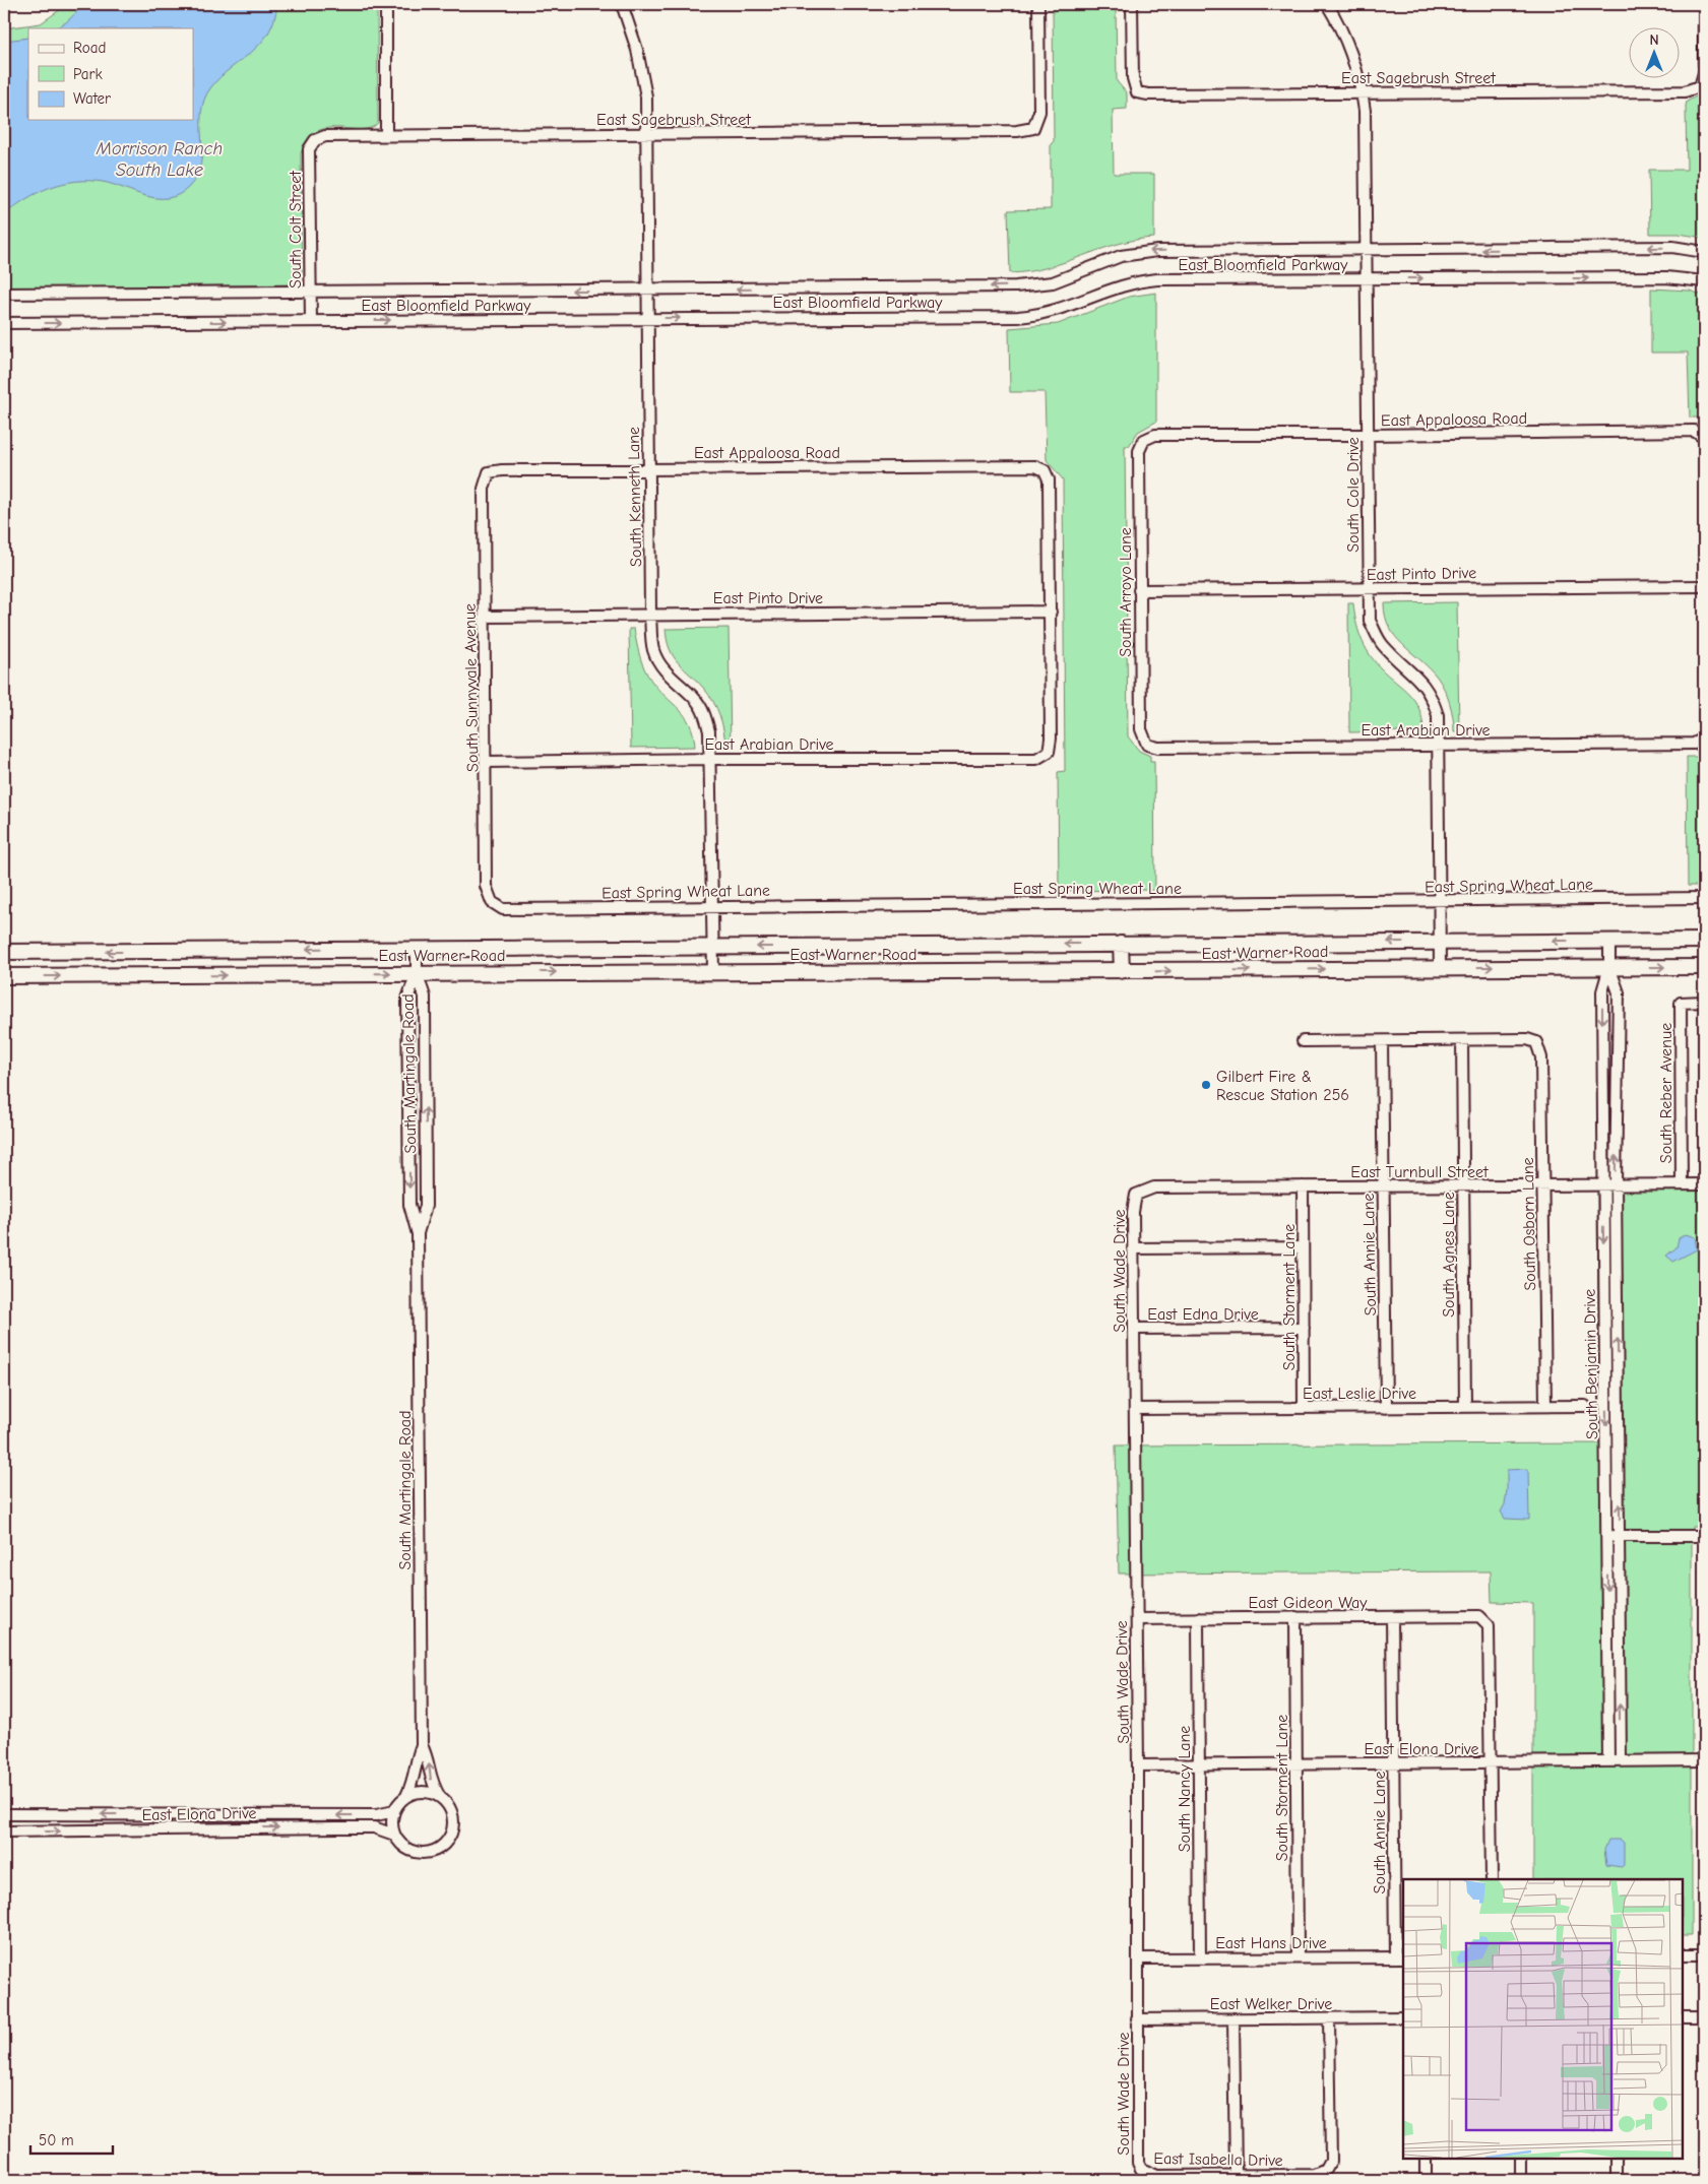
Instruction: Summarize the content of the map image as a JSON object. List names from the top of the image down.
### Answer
{
  "streets": {
    "main road": ["East Warner Road"],
    "street": [
      "East Sagebrush Street",
      "South Colt Street",
      "East Bloomfield Parkway",
      "East Appaloosa Road",
      "South Cole Drive",
      "South Kenneth Lane",
      "East Pinto Drive",
      "South Arroyo Lane",
      "South Sunnyvale Avenue",
      "East Arabian Drive",
      "East Spring Wheat Lane",
      "South Martingale Road",
      "South Reber Avenue",
      "East Turnbull Street",
      "South Osborn Lane",
      "South Annie Lane",
      "South Agnes Lane",
      "South Wade Drive",
      "South Storment Lane",
      "East Edna Drive",
      "South Benjamin Drive",
      "East Leslie Drive",
      "East Gideon Way",
      "East Elona Drive",
      "South Nancy Lane",
      "East Hans Drive",
      "East Welker Drive",
      "East Isabella Drive"
    ]
  },
  "crossings": [
    ["East Sagebrush Street", "South Colt Street"],
    ["East Sagebrush Street", "South Cole Drive"],
    ["East Sagebrush Street", "South Kenneth Lane"],
    ["South Colt Street", "East Bloomfield Parkway"],
    ["East Bloomfield Parkway", "South Cole Drive"],
    ["East Bloomfield Parkway", "South Kenneth Lane"],
    ["East Appaloosa Road", "South Cole Drive"],
    ["East Appaloosa Road", "South Kenneth Lane"],
    ["East Appaloosa Road", "East Pinto Drive"],
    ["East Appaloosa Road", "South Arroyo Lane"],
    ["East Appaloosa Road", "South Sunnyvale Avenue"],
    ["East Appaloosa Road", "East Arabian Drive"],
    ["South Cole Drive", "East Pinto Drive"],
    ["South Cole Drive", "East Arabian Drive"],
    ["South Cole Drive", "East Spring Wheat Lane"],
    ["South Cole Drive", "East Warner Road"],
    ["South Kenneth Lane", "East Pinto Drive"],
    ["South Kenneth Lane", "East Arabian Drive"],
    ["South Kenneth Lane", "East Spring Wheat Lane"],
    ["South Kenneth Lane", "East Warner Road"],
    ["East Pinto Drive", "South Arroyo Lane"],
    ["East Pinto Drive", "South Sunnyvale Avenue"],
    ["East Pinto Drive", "East Arabian Drive"],
    ["South Arroyo Lane", "East Arabian Drive"],
    ["South Sunnyvale Avenue", "East Arabian Drive"],
    ["South Sunnyvale Avenue", "East Spring Wheat Lane"],
    ["East Warner Road", "South Martingale Road"],
    ["East Warner Road", "South Benjamin Drive"],
    ["South Martingale Road", "East Elona Drive"],
    ["South Reber Avenue", "East Turnbull Street"],
    ["East Turnbull Street", "South Osborn Lane"],
    ["East Turnbull Street", "South Annie Lane"],
    ["East Turnbull Street", "South Agnes Lane"],
    ["East Turnbull Street", "South Wade Drive"],
    ["East Turnbull Street", "South Storment Lane"],
    ["East Turnbull Street", "South Benjamin Drive"],
    ["South Osborn Lane", "South Agnes Lane"],
    ["South Osborn Lane", "East Leslie Drive"],
    ["South Annie Lane", "East Leslie Drive"],
    ["South Annie Lane", "East Gideon Way"],
    ["South Annie Lane", "East Elona Drive"],
    ["South Annie Lane", "East Hans Drive"],
    ["South Agnes Lane", "East Leslie Drive"],
    ["South Wade Drive", "East Edna Drive"],
    ["South Wade Drive", "East Leslie Drive"],
    ["South Wade Drive", "East Gideon Way"],
    ["South Wade Drive", "East Elona Drive"],
    ["South Wade Drive", "East Hans Drive"],
    ["South Wade Drive", "East Welker Drive"],
    ["South Wade Drive", "East Isabella Drive"],
    ["South Storment Lane", "East Edna Drive"],
    ["South Storment Lane", "East Leslie Drive"],
    ["South Storment Lane", "East Gideon Way"],
    ["South Storment Lane", "East Elona Drive"],
    ["South Storment Lane", "East Hans Drive"],
    ["South Benjamin Drive", "East Elona Drive"],
    ["East Gideon Way", "East Elona Drive"],
    ["East Gideon Way", "South Nancy Lane"],
    ["East Elona Drive", "South Nancy Lane"],
    ["South Nancy Lane", "East Hans Drive"],
    ["East Welker Drive", "East Isabella Drive"]
  ],
  "water": ["Morrison Ranch South Lake"],
  "places": ["Gilbert Fire & Rescue Station 256"],
  "legend": ["Road", "Park", "Water"],
  "scale_bar": "50 m",
  "north": "top"
}
